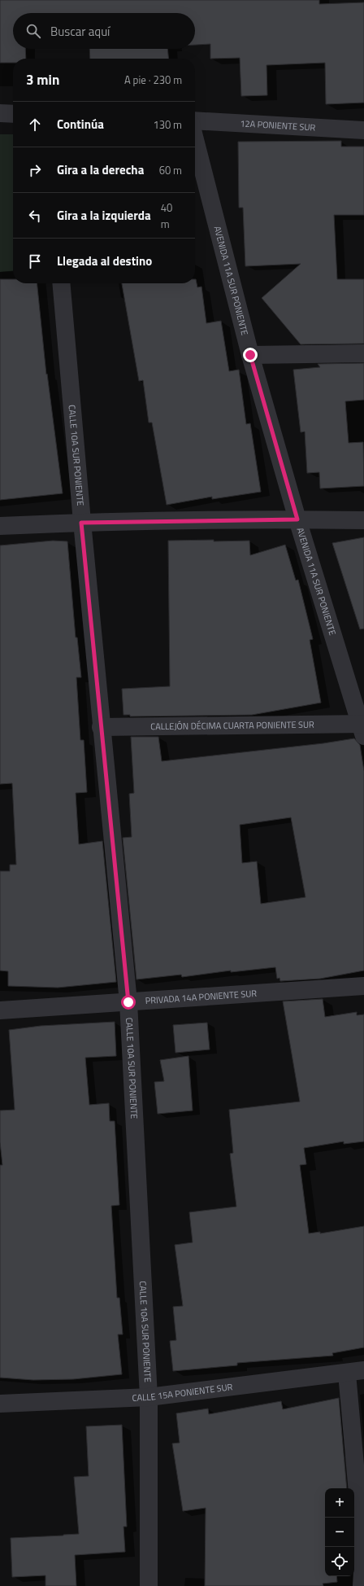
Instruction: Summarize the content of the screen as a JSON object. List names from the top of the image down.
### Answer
{
  "streets": {
    "street": [
      "12A PONIENTE SUR",
      "AVENIDA 11A SUR PONIENTE",
      "CALLE 10A SUR PONIENTE",
      "CALLEJÓN DÉCIMA CUARTA PONIENTE SUR",
      "PRIVADA 14A PONIENTE SUR",
      "CALLE 15A PONIENTE SUR"
    ]
  },
  "crossings": [
    ["AVENIDA 11A SUR PONIENTE", "CALLEJÓN DÉCIMA CUARTA PONIENTE SUR"],
    ["CALLE 10A SUR PONIENTE", "CALLEJÓN DÉCIMA CUARTA PONIENTE SUR"],
    ["CALLE 10A SUR PONIENTE", "PRIVADA 14A PONIENTE SUR"],
    ["CALLE 10A SUR PONIENTE", "CALLE 15A PONIENTE SUR"]
  ],
  "page": {
    "search": "Buscar aquí",
    "heading": ["3 min", "A pie · 230 m"],
    "list": [
      ["Continúa", "130 m"],
      ["Gira a la derecha", "60 m"],
      ["Gira a la izquierda", "40 m"],
      "Llegada al destino"
    ],
    "map_buttons": ["+", "−"]
  }
}
